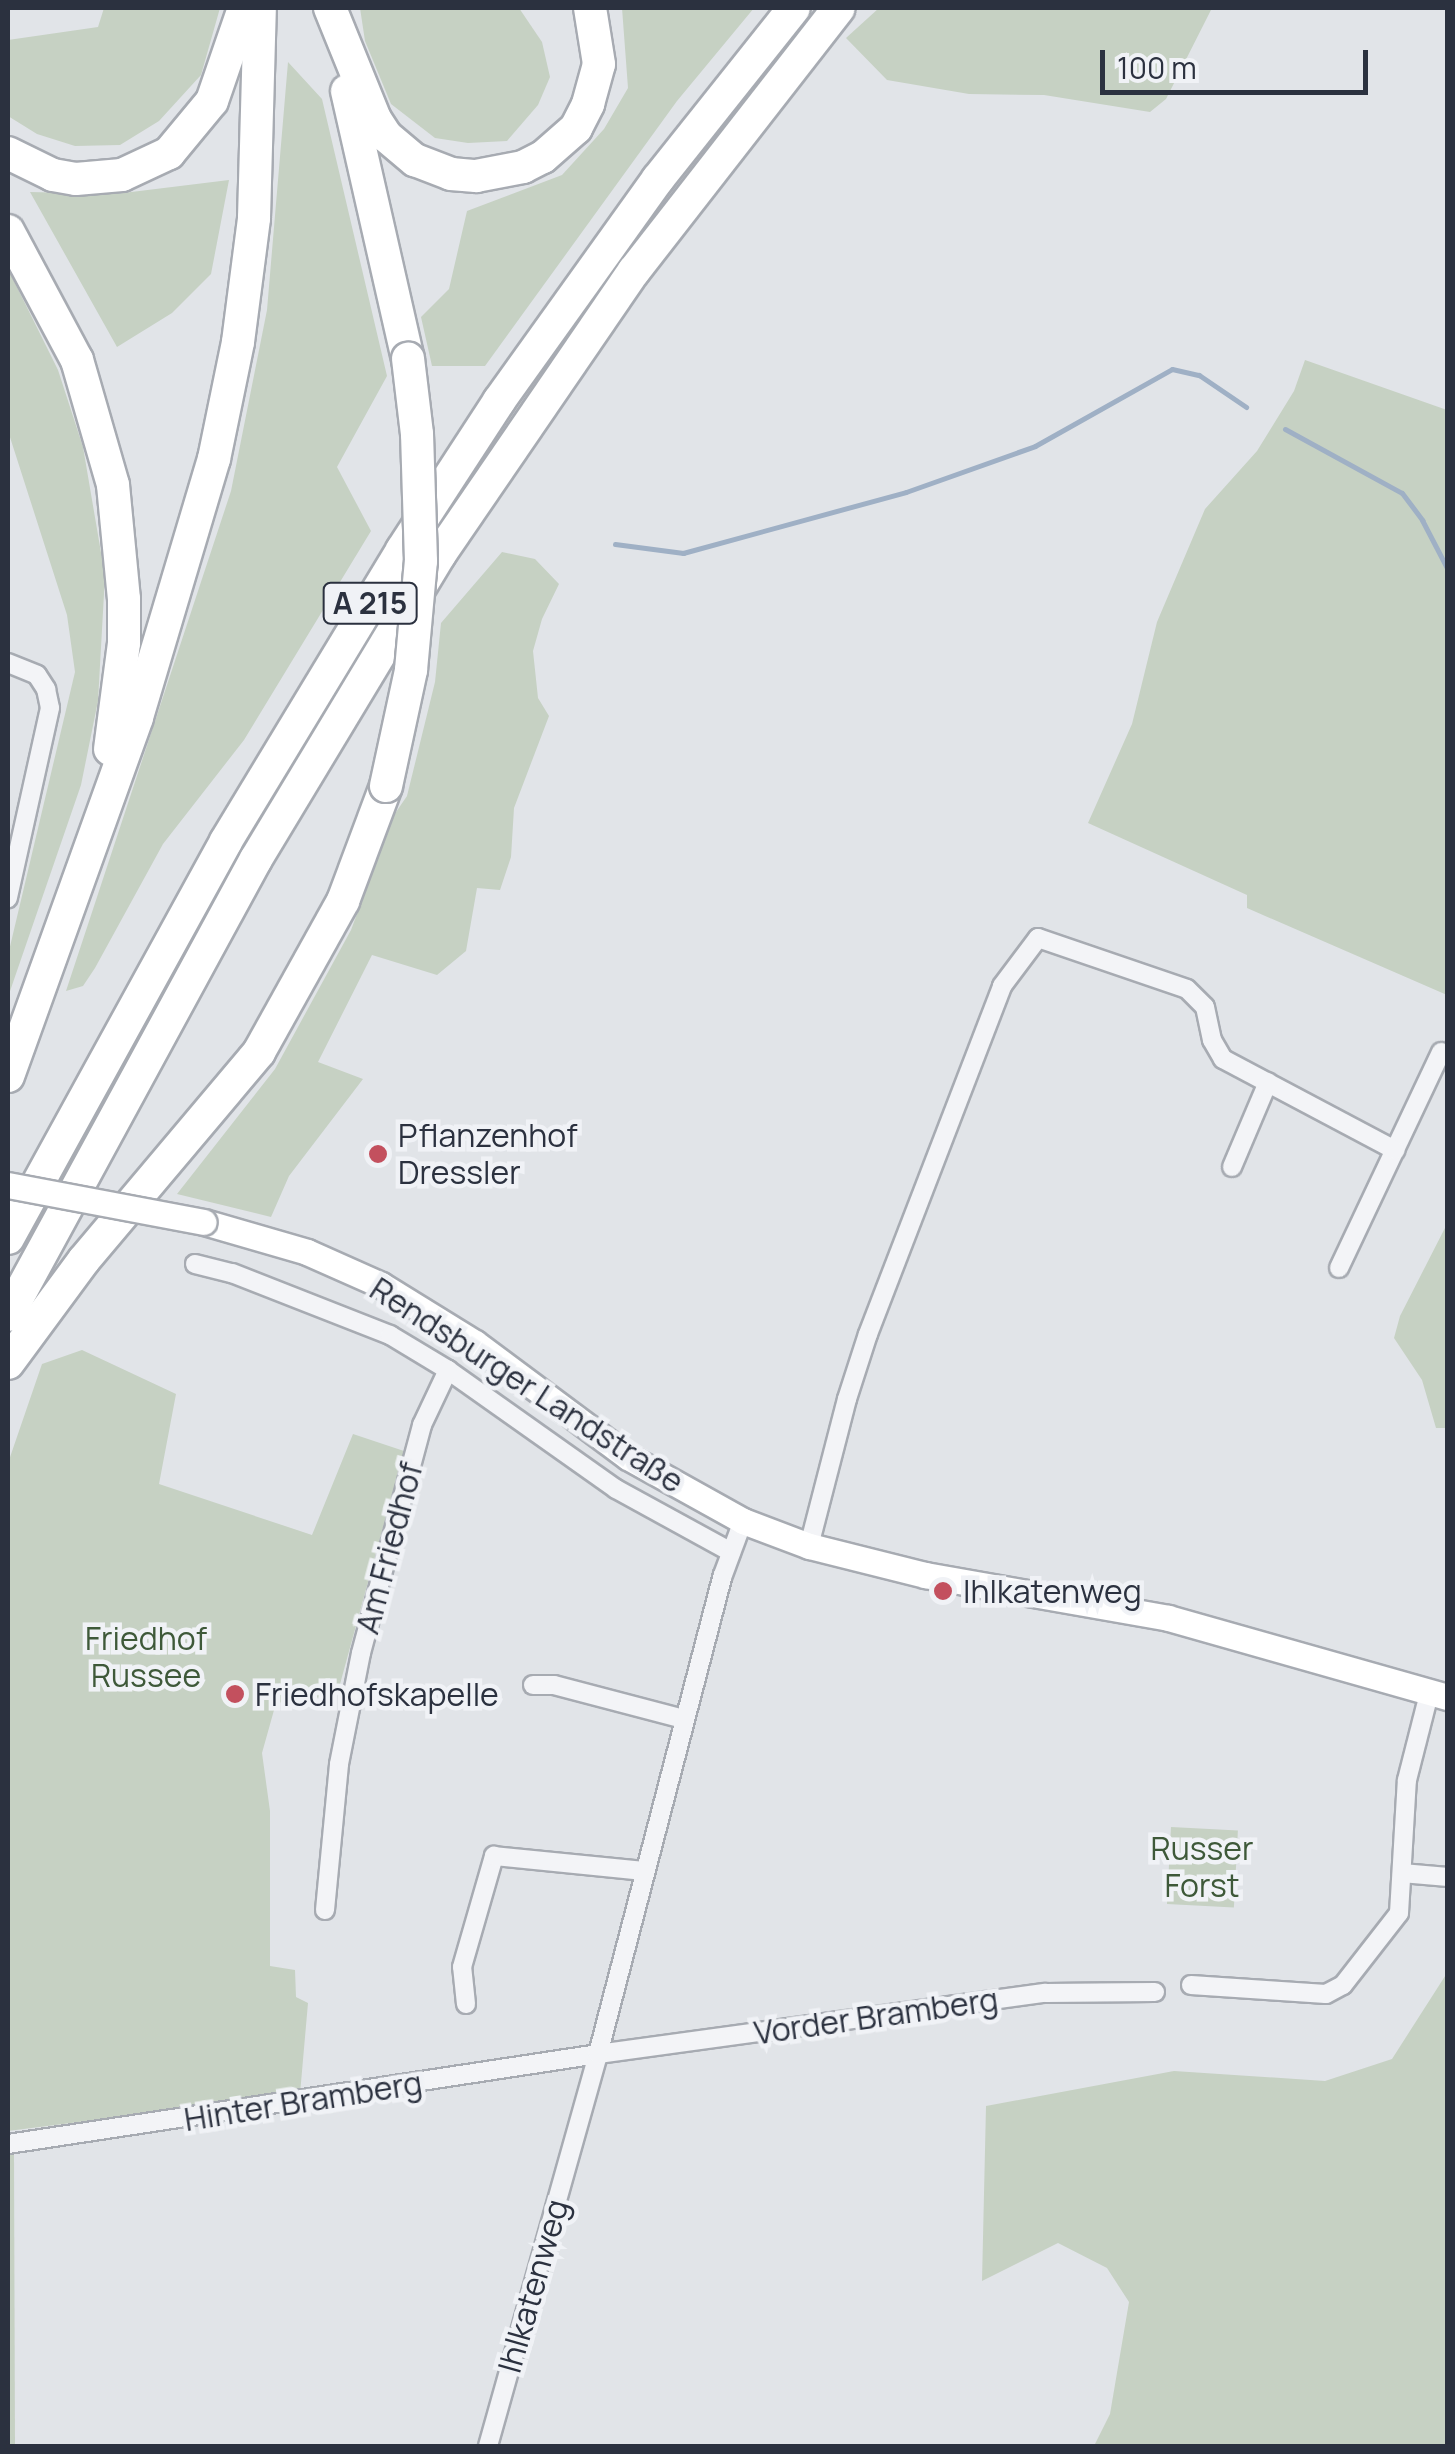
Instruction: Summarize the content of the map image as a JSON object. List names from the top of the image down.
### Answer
{
  "streets": {
    "highway": ["A 215"],
    "street": [
      "Rendsburger Landstraße",
      "Am Friedhof",
      "Vorder Bramberg",
      "Hinter Bramberg",
      "Ihlkatenweg"
    ]
  },
  "crossings": [
    ["Rendsburger Landstraße", "Am Friedhof"],
    ["Rendsburger Landstraße", "Ihlkatenweg"],
    ["Vorder Bramberg", "Hinter Bramberg"],
    ["Vorder Bramberg", "Ihlkatenweg"],
    ["Hinter Bramberg", "Ihlkatenweg"]
  ],
  "parks": ["Friedhof Russee", "Russer Forst"],
  "places": ["Pflanzenhof Dressler", "Ihlkatenweg", "Friedhofskapelle"],
  "scale_bar": "100 m"
}
